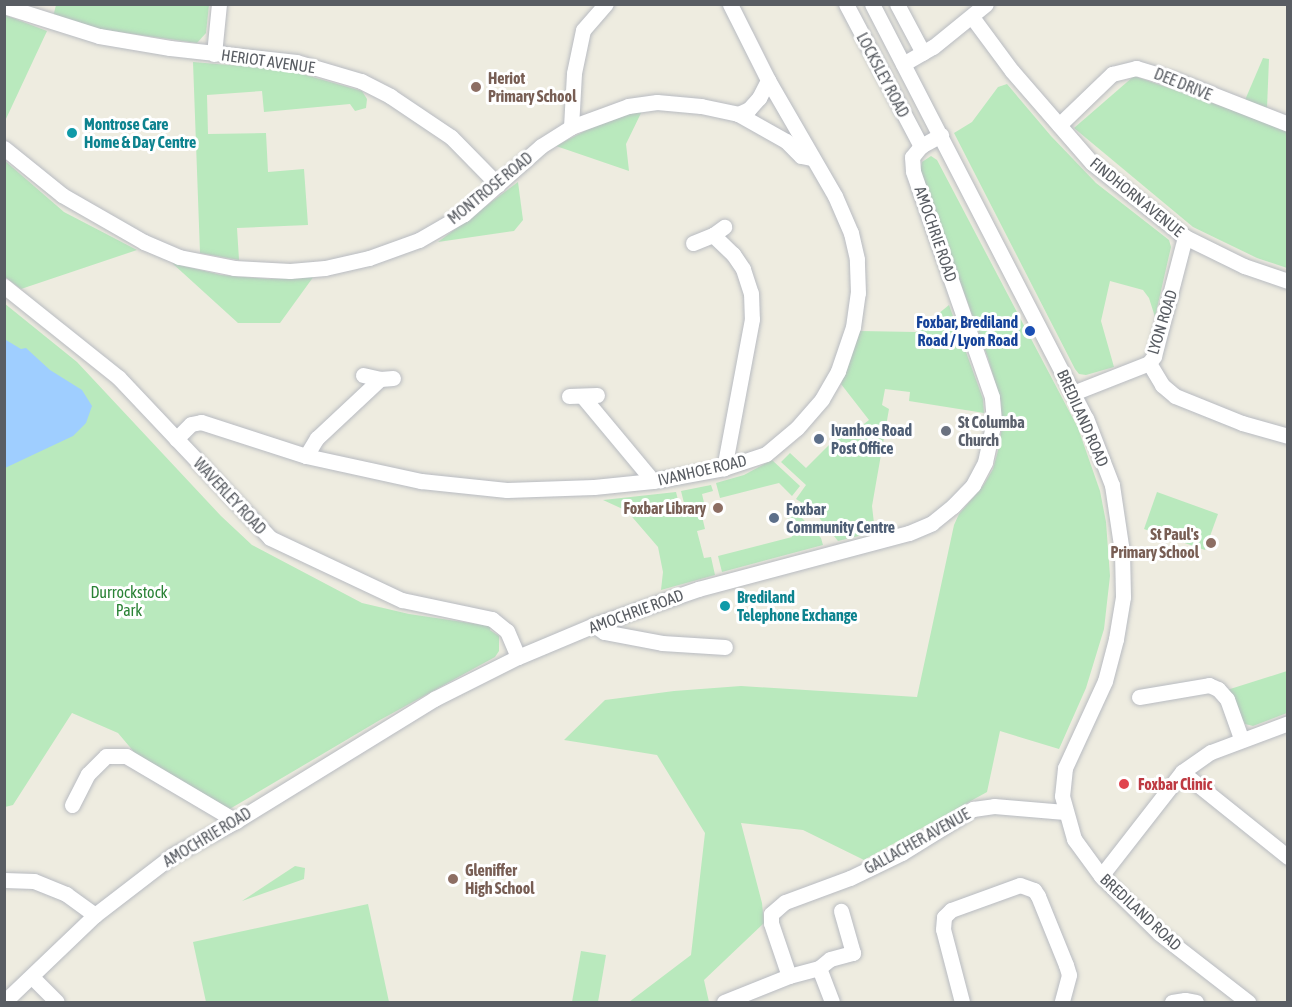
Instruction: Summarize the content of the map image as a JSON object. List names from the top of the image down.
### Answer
{
  "streets": {
    "street": [
      "HERIOT AVENUE",
      "LOCKSLEY ROAD",
      "DEE DRIVE",
      "MONTROSE ROAD",
      "FINDHORN AVENUE",
      "AMOCHRIE ROAD",
      "LYON ROAD",
      "BREDILAND ROAD",
      "IVANHOE ROAD",
      "WAVERLEY ROAD",
      "GALLACHER AVENUE"
    ]
  },
  "crossings": [
    ["HERIOT AVENUE", "MONTROSE ROAD"],
    ["LOCKSLEY ROAD", "AMOCHRIE ROAD"],
    ["DEE DRIVE", "FINDHORN AVENUE"],
    ["MONTROSE ROAD", "IVANHOE ROAD"],
    ["FINDHORN AVENUE", "LYON ROAD"],
    ["AMOCHRIE ROAD", "WAVERLEY ROAD"],
    ["LYON ROAD", "BREDILAND ROAD"],
    ["BREDILAND ROAD", "GALLACHER AVENUE"],
    ["IVANHOE ROAD", "WAVERLEY ROAD"]
  ],
  "parks": ["Durrockstock Park"],
  "places": [
    "Heriot Primary School",
    "Montrose Care Home & Day Centre",
    "Foxbar, Brediland Road / Lyon Road",
    "St Columba Church",
    "Ivanhoe Road Post Office",
    "Foxbar Library",
    "Foxbar Community Centre",
    "St Paul's Primary School",
    "Brediland Telephone Exchange",
    "Foxbar Clinic",
    "Gleniffer High School"
  ]
}
